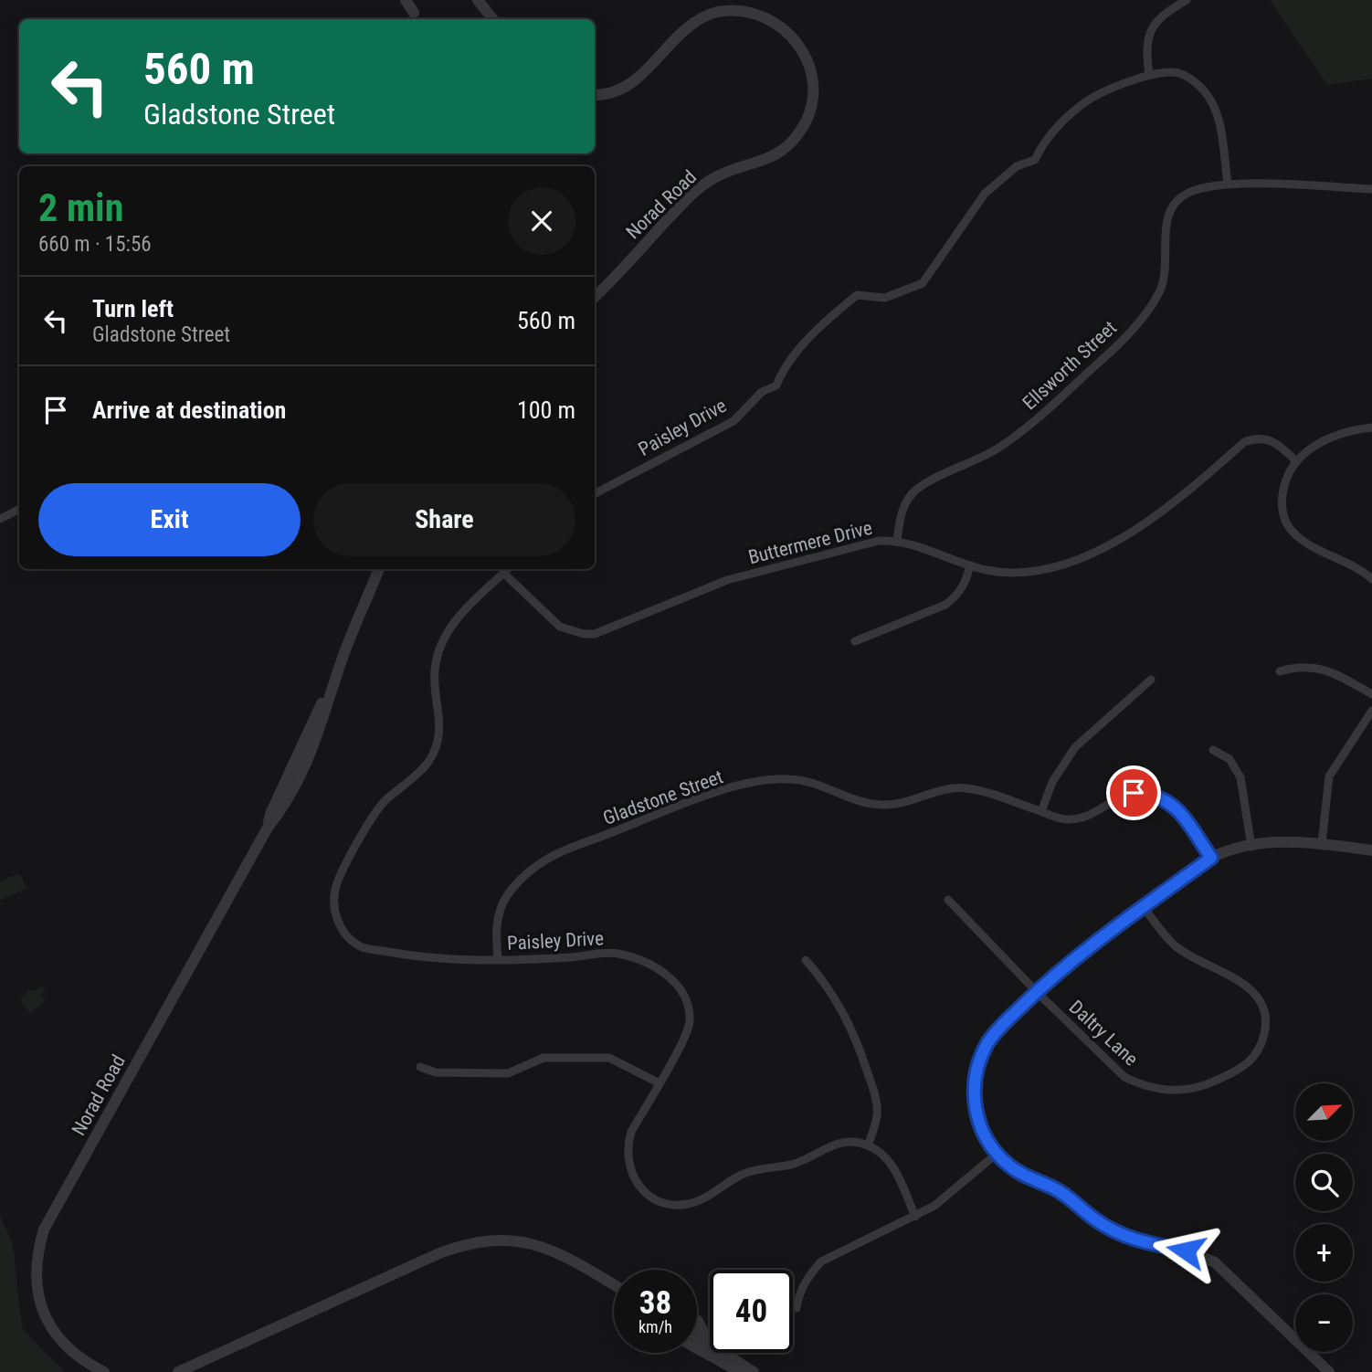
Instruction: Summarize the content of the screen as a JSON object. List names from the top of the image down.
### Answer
{
  "streets": {
    "street": [
      "Norad Road",
      "Ellsworth Street",
      "Paisley Drive",
      "Buttermere Drive",
      "Gladstone Street",
      "Daltry Lane"
    ]
  },
  "crossings": [
    ["Ellsworth Street", "Buttermere Drive"],
    ["Paisley Drive", "Buttermere Drive"],
    ["Paisley Drive", "Gladstone Street"]
  ],
  "north": "top right",
  "page": {
    "turn": ["560 m", "Gladstone Street"],
    "heading": ["2 min", "660 m · 15:56"],
    "list": [
      {
        "name": "Turn left",
        "note": "Gladstone Street",
        "value": "560 m"
      },
      {
        "name": "Arrive at destination",
        "value": "100 m"
      }
    ],
    "buttons": ["Exit", "Share"],
    "map_buttons": ["+", "−"],
    "speed": "38 km/h",
    "limit": "40"
  }
}
